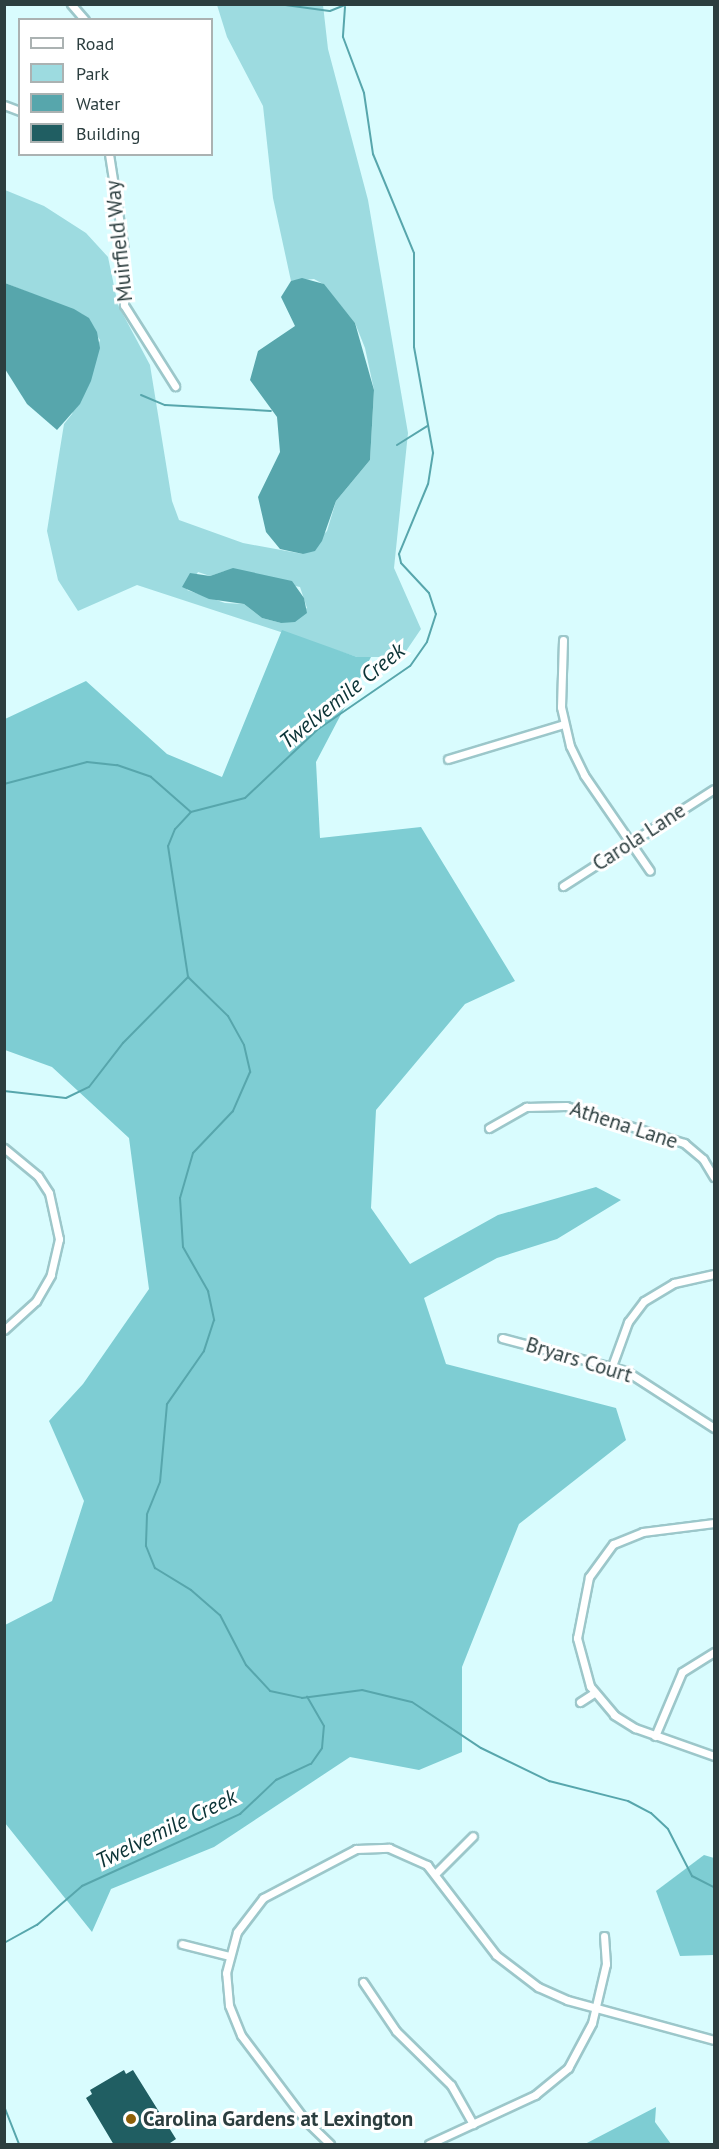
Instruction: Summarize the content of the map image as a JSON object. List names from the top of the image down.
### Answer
{
  "streets": {
    "street": [
      "Muirfield Way",
      "Carola Lane",
      "Athena Lane",
      "Bryars Court"
    ]
  },
  "water": ["Twelvemile Creek"],
  "places": ["Carolina Gardens at Lexington"],
  "legend": [
    "Road",
    "Park",
    "Water",
    "Building"
  ]
}
